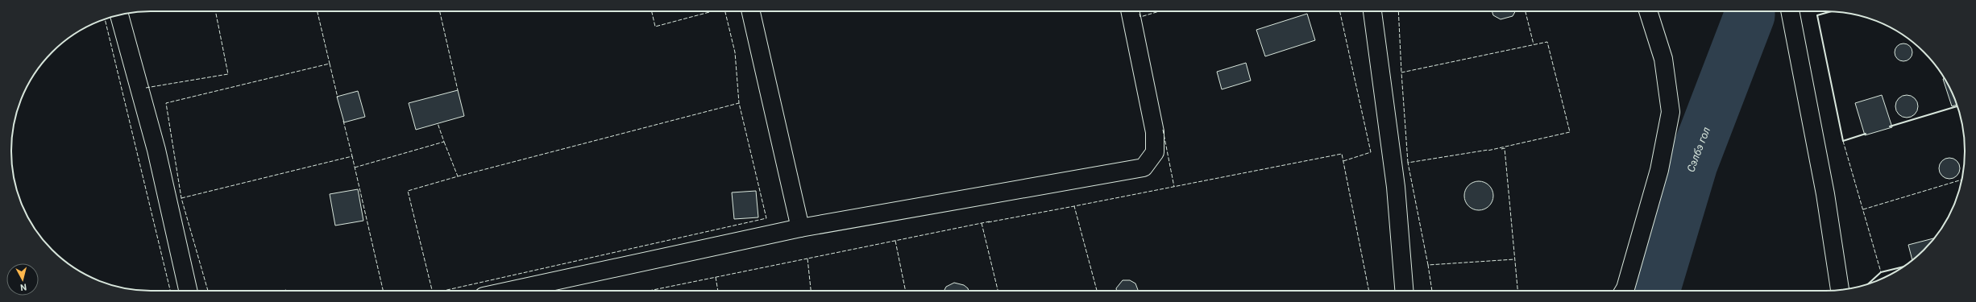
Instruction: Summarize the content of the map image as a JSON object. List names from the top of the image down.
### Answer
{
  "water": ["Сэлбэ гол"],
  "north": "bottom"
}
